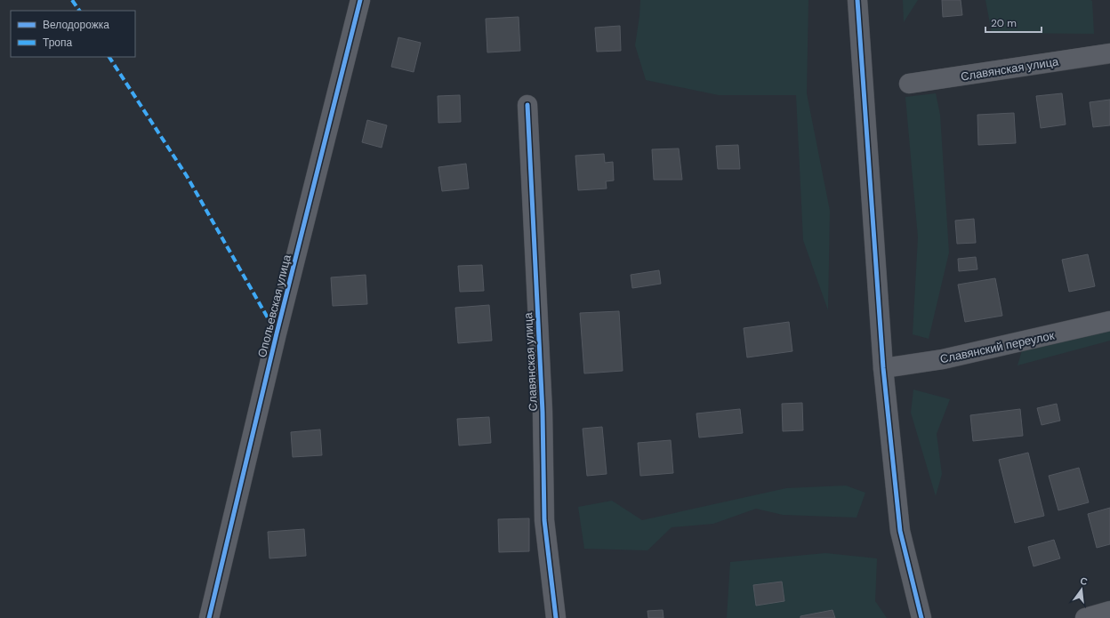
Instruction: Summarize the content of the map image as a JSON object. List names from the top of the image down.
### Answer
{
  "streets": {
    "street": ["Славянская улица", "Опольевская улица", "Славянский переулок"]
  },
  "legend": ["Велодорожка", "Тропа"],
  "scale_bar": "20 m",
  "north": "top"
}
